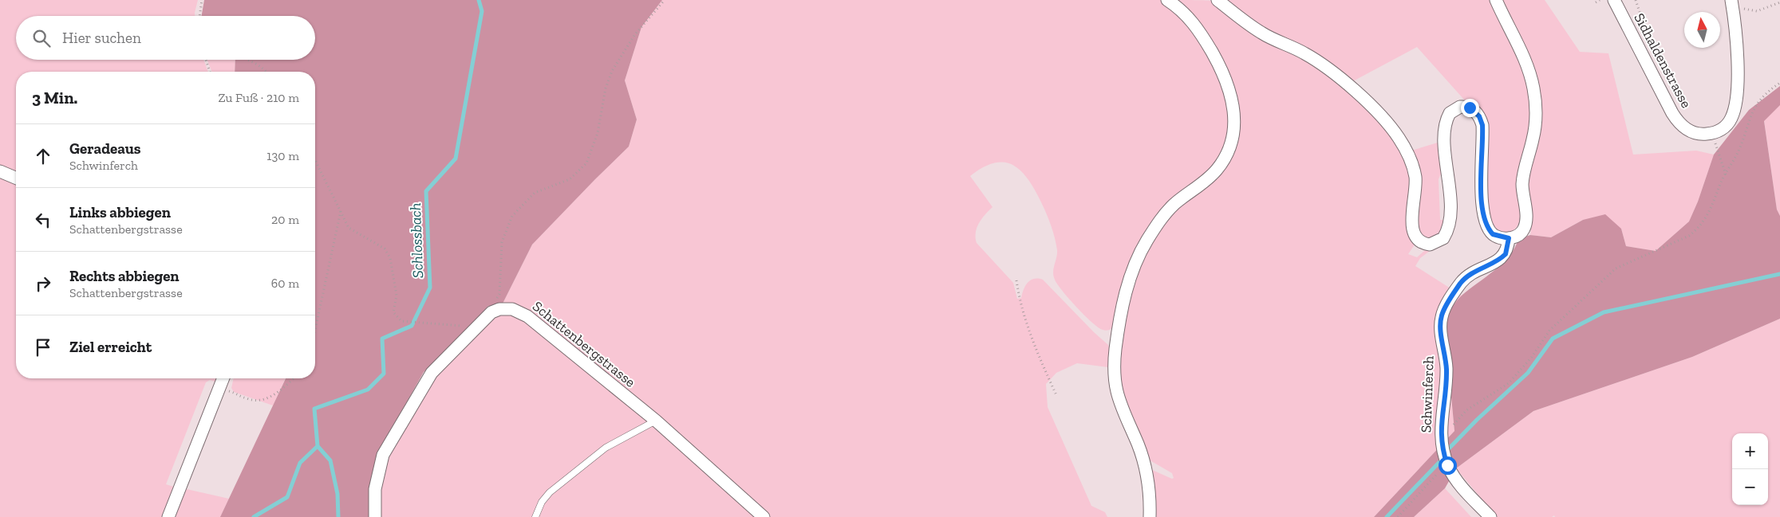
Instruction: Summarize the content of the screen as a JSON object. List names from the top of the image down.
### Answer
{
  "streets": {
    "street": ["Sidhaldenstrasse", "Schattenbergstrasse", "Schwinferch"]
  },
  "water": ["Schlossbach"],
  "north": "top",
  "page": {
    "search": "Hier suchen",
    "heading": ["3 Min.", "Zu Fuß · 210 m"],
    "list": [
      ["Geradeaus", "Schwinferch", "130 m"],
      ["Links abbiegen", "Schattenbergstrasse", "20 m"],
      ["Rechts abbiegen", "Schattenbergstrasse", "60 m"],
      "Ziel erreicht"
    ],
    "map_buttons": ["+", "−"]
  }
}
